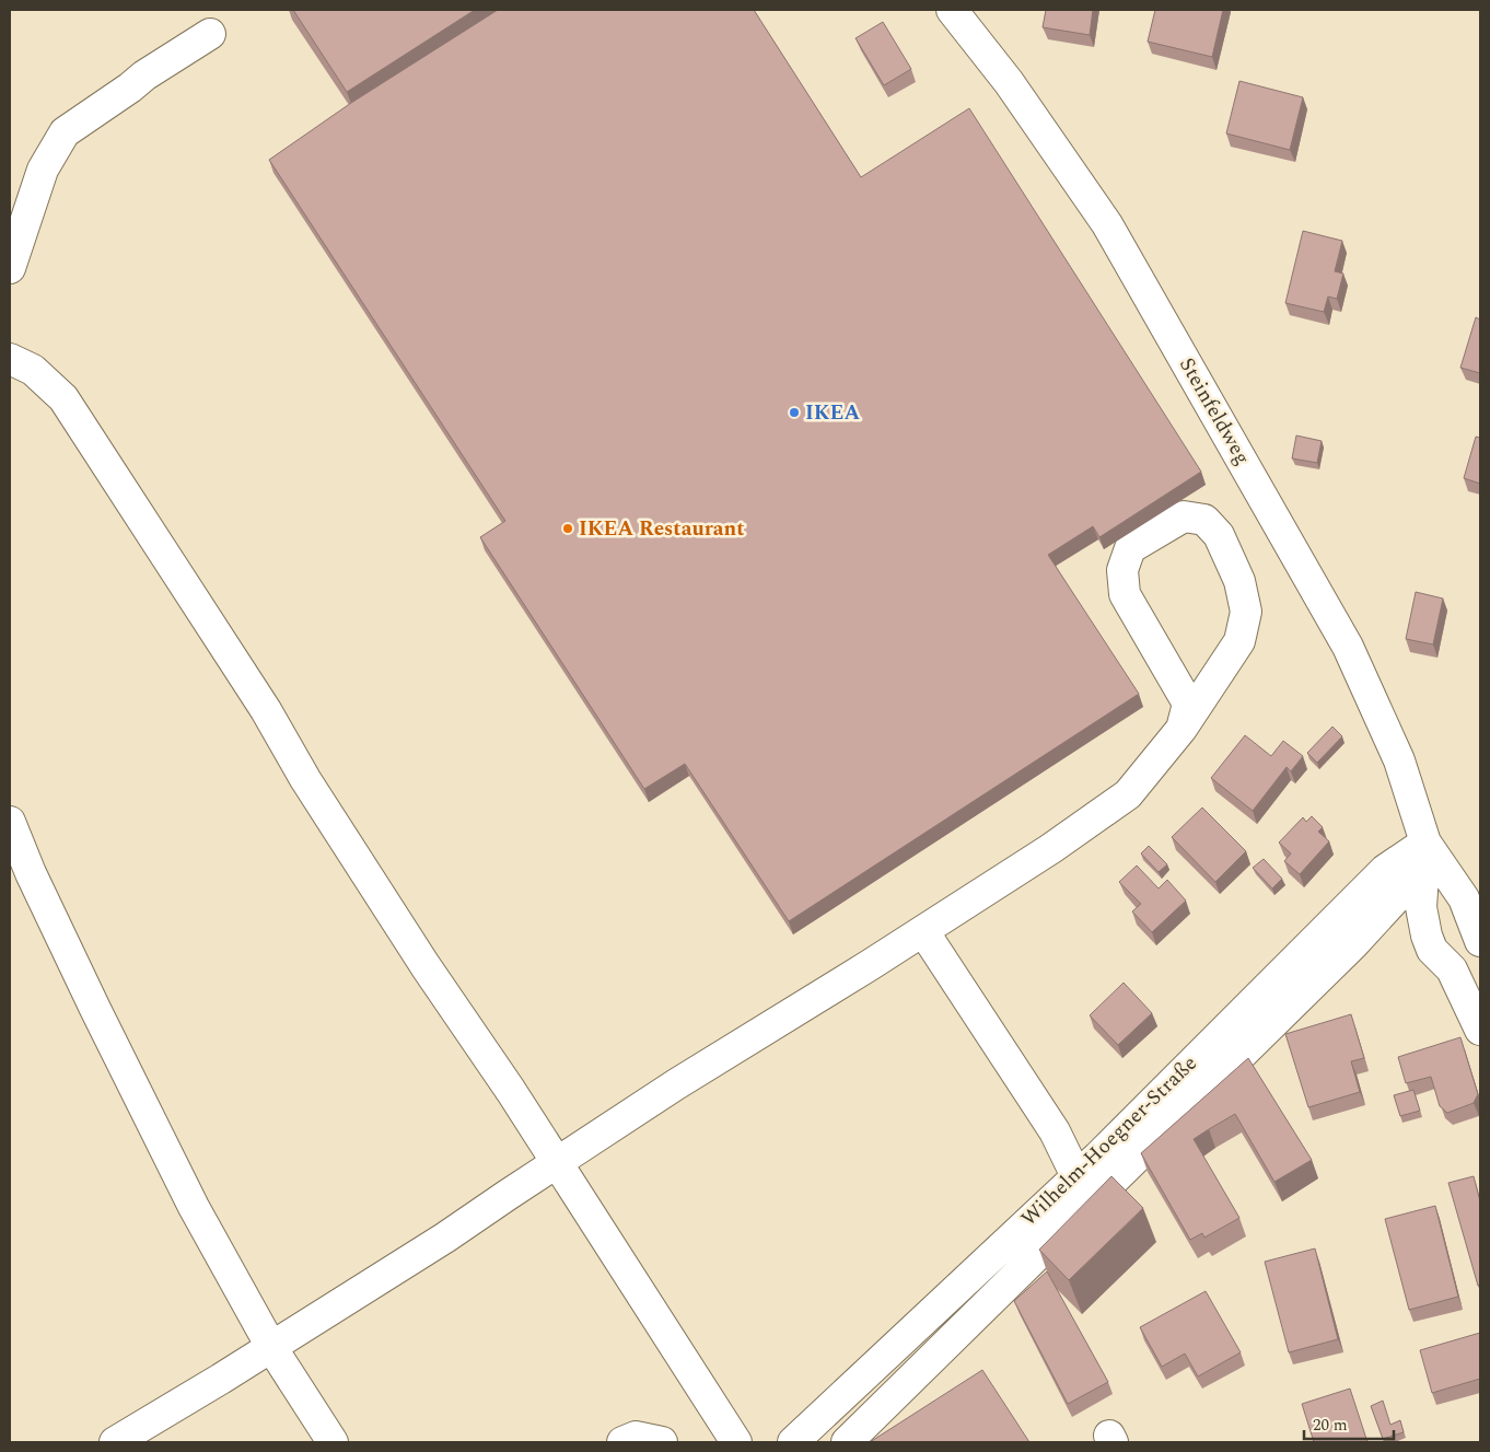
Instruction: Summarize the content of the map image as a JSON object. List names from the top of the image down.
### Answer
{
  "streets": {
    "street": ["Steinfeldweg", "Wilhelm-Hoegner-Straße"]
  },
  "crossings": [
    ["Steinfeldweg", "Wilhelm-Hoegner-Straße"]
  ],
  "places": ["IKEA", "IKEA Restaurant"],
  "scale_bar": "20 m"
}
